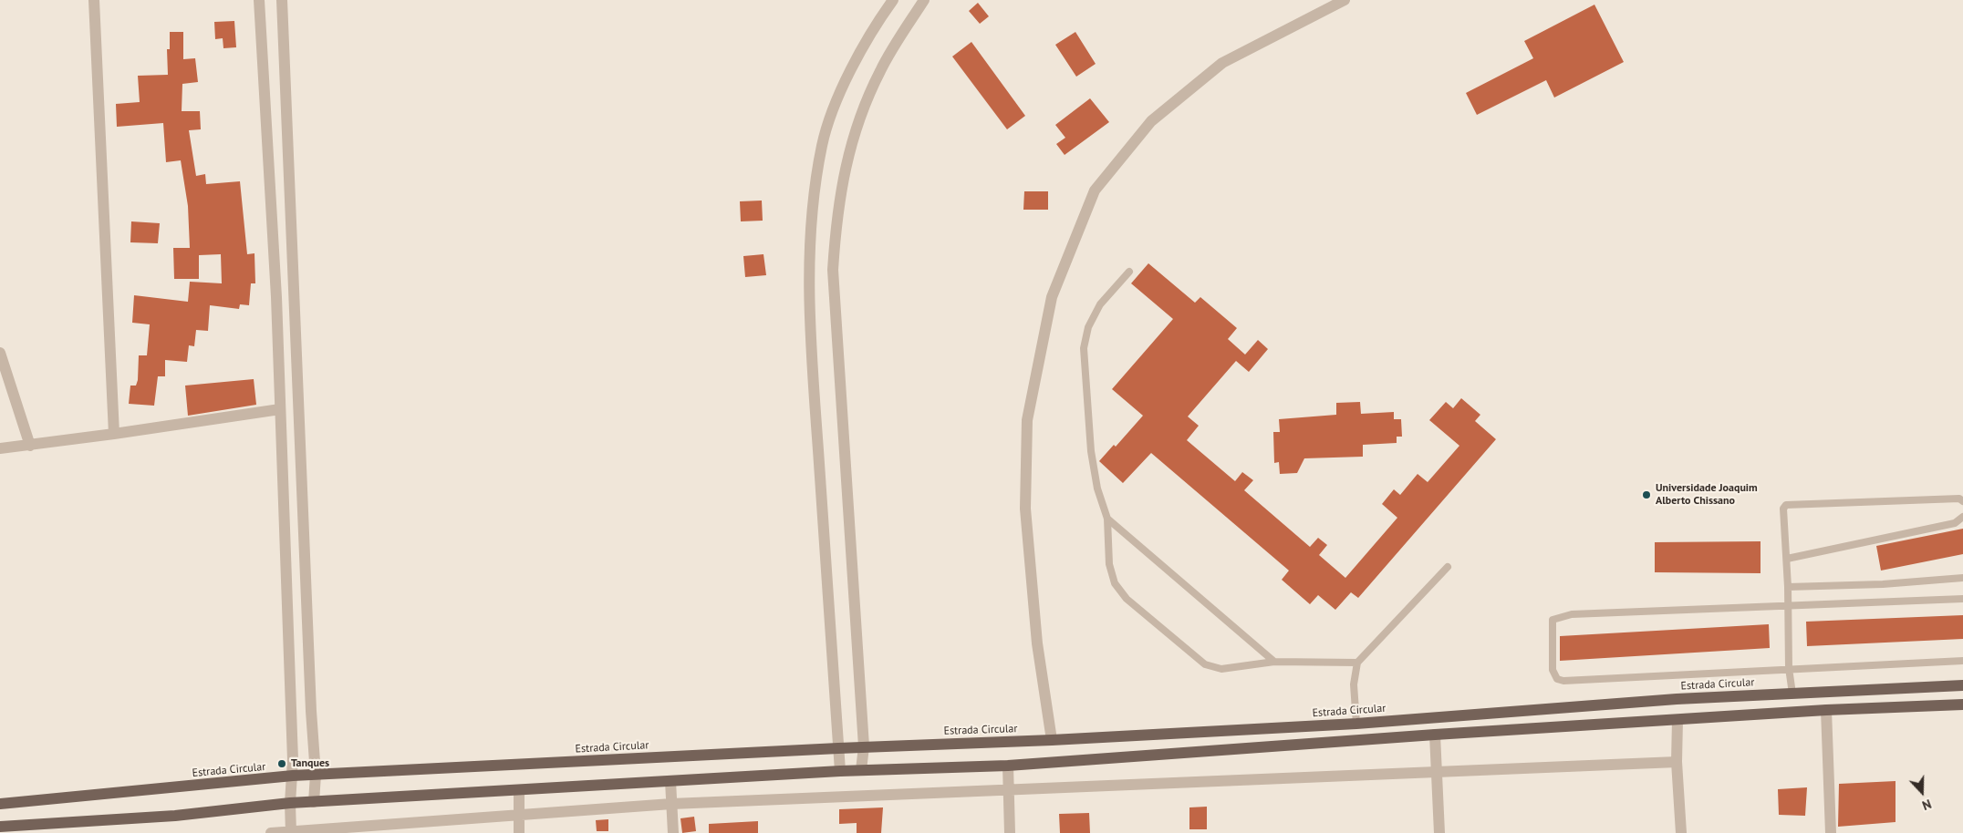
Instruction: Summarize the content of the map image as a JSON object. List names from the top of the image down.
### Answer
{
  "streets": {
    "main road": ["Estrada Circular"]
  },
  "places": ["Universidade Joaquim Alberto Chissano", "Tanques"],
  "north": "bottom"
}
